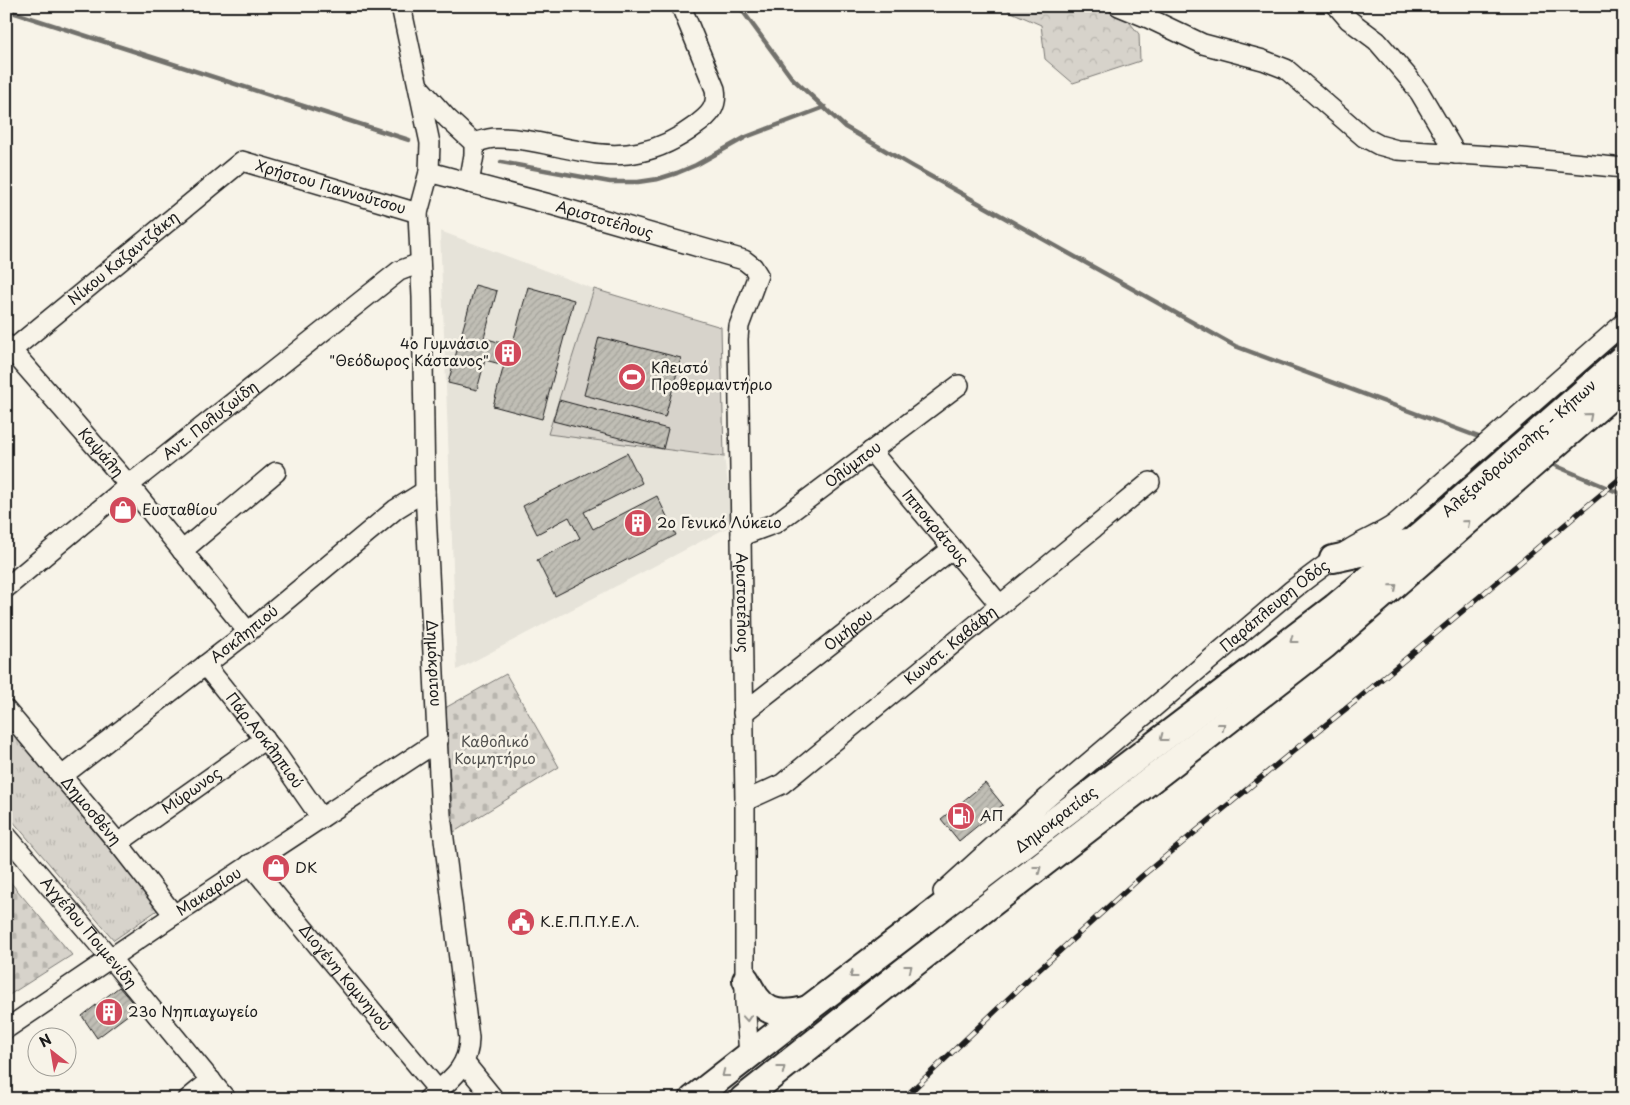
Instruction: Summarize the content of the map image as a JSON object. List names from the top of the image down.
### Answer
{
  "streets": {
    "highway": ["Αλεξανδρούπολης - Κήπων", "Δημοκρατίας"],
    "street": [
      "Χρήστου Γιαννούτσου",
      "Αριστοτέλους",
      "Νίκου Καζαντζάκη",
      "Αντ. Πολυζωίδη",
      "Καψάλη",
      "Ολύμπου",
      "Ιπποκράτους",
      "Παράπλευρη Οδός",
      "Ομήρου",
      "Ασκληπιού",
      "Κωνστ. Καβάφη",
      "Δημόκριτου",
      "Πάρ.Ασκληπιού",
      "Μύρωνος",
      "Δημοσθένη",
      "Μακαρίου",
      "Αγγέλου Ποιμενίδη",
      "Διογένη Κομνηνού"
    ]
  },
  "crossings": [
    ["Χρήστου Γιαννούτσου", "Νίκου Καζαντζάκη"],
    ["Χρήστου Γιαννούτσου", "Δημόκριτου"],
    ["Αριστοτέλους", "Ολύμπου"],
    ["Αριστοτέλους", "Ομήρου"],
    ["Αριστοτέλους", "Κωνστ. Καβάφη"],
    ["Αριστοτέλους", "Δημόκριτου"],
    ["Αριστοτέλους", "Δημοκρατίας"],
    ["Νίκου Καζαντζάκη", "Καψάλη"],
    ["Αντ. Πολυζωίδη", "Καψάλη"],
    ["Αντ. Πολυζωίδη", "Δημόκριτου"],
    ["Αλεξανδρούπολης - Κήπων", "Δημοκρατίας"],
    ["Καψάλη", "Ασκληπιού"],
    ["Ολύμπου", "Ιπποκράτους"],
    ["Ιπποκράτους", "Ομήρου"],
    ["Ιπποκράτους", "Κωνστ. Καβάφη"],
    ["Ασκληπιού", "Δημόκριτου"],
    ["Ασκληπιού", "Πάρ.Ασκληπιού"],
    ["Ασκληπιού", "Δημοσθένη"],
    ["Δημόκριτου", "Μακαρίου"],
    ["Πάρ.Ασκληπιού", "Μύρωνος"],
    ["Πάρ.Ασκληπιού", "Μακαρίου"],
    ["Μύρωνος", "Δημοσθένη"],
    ["Δημοσθένη", "Μακαρίου"],
    ["Μακαρίου", "Αγγέλου Ποιμενίδη"],
    ["Μακαρίου", "Διογένη Κομνηνού"]
  ],
  "parks": ["Καθολικό Κοιμητήριο"],
  "places": {
    "building": ["4ο Γυμνάσιο \"Θεόδωρος Κάστανος\"", "2ο Γενικό Λύκειο", "23ο Νηπιαγωγείο"],
    "sports": ["Κλειστό Προθερμαντήριο"],
    "shop": ["Ευσταθίου", "DK"],
    "fuel station": ["ΑΠ"],
    "public building": ["Κ.Ε.Π.Π.Υ.Ε.Λ."]
  },
  "north": "top left"
}
